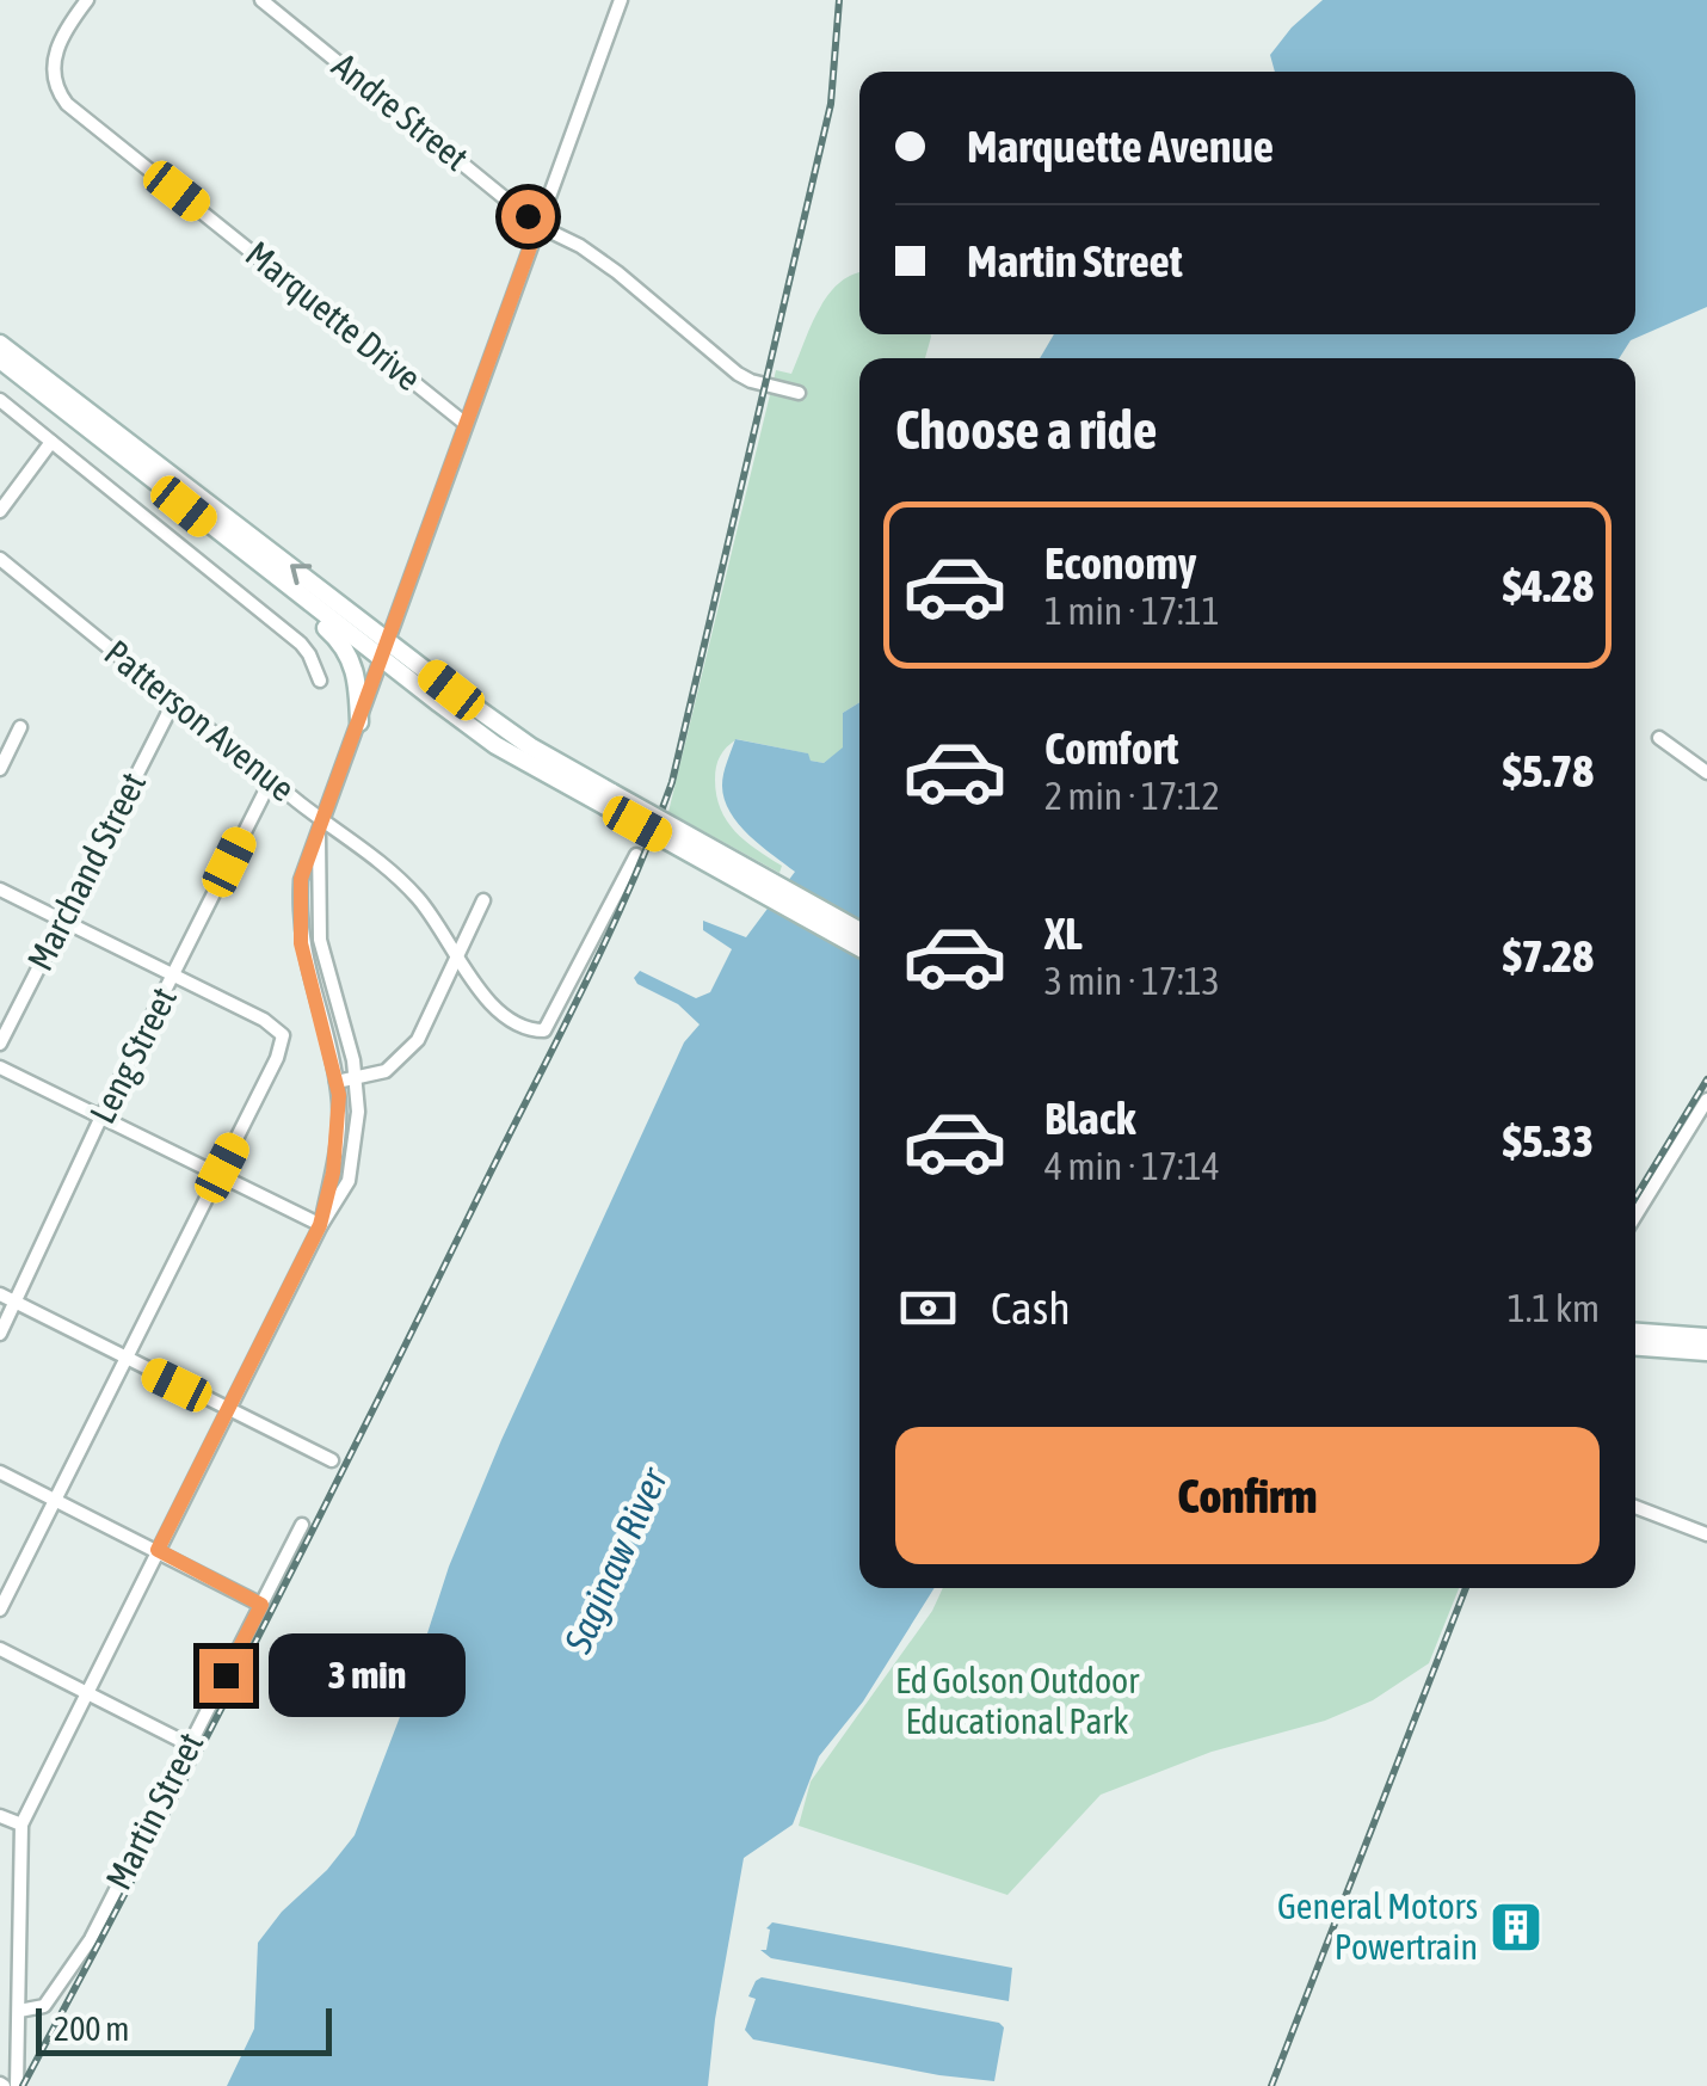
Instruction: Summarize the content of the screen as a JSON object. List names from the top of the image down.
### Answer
{
  "streets": {
    "street": [
      "Andre Street",
      "Marquette Drive",
      "Patterson Avenue",
      "Marchand Street",
      "Leng Street",
      "Martin Street"
    ]
  },
  "crossings": [
    ["Patterson Avenue", "Marchand Street"],
    ["Patterson Avenue", "Leng Street"]
  ],
  "water": ["Saginaw River"],
  "parks": ["Ed Golson Outdoor Educational Park"],
  "places": {
    "building": ["General Motors Powertrain"]
  },
  "scale_bar": "200 m",
  "page": {
    "banner": ["Marquette Avenue", "Martin Street"],
    "heading": "Choose a ride",
    "list": [
      {
        "name": "Economy",
        "note": "1 min · 17:11",
        "value": "$4.28"
      },
      {
        "name": "Comfort",
        "note": "2 min · 17:12",
        "value": "$5.78"
      },
      {
        "name": "XL",
        "note": "3 min · 17:13",
        "value": "$7.28"
      },
      {
        "name": "Black",
        "note": "4 min · 17:14",
        "value": "$5.33"
      }
    ],
    "pay": ["Cash", "1.1 km"],
    "buttons": "Confirm",
    "bubble": "3 min",
    "scale": "200 m"
  }
}
